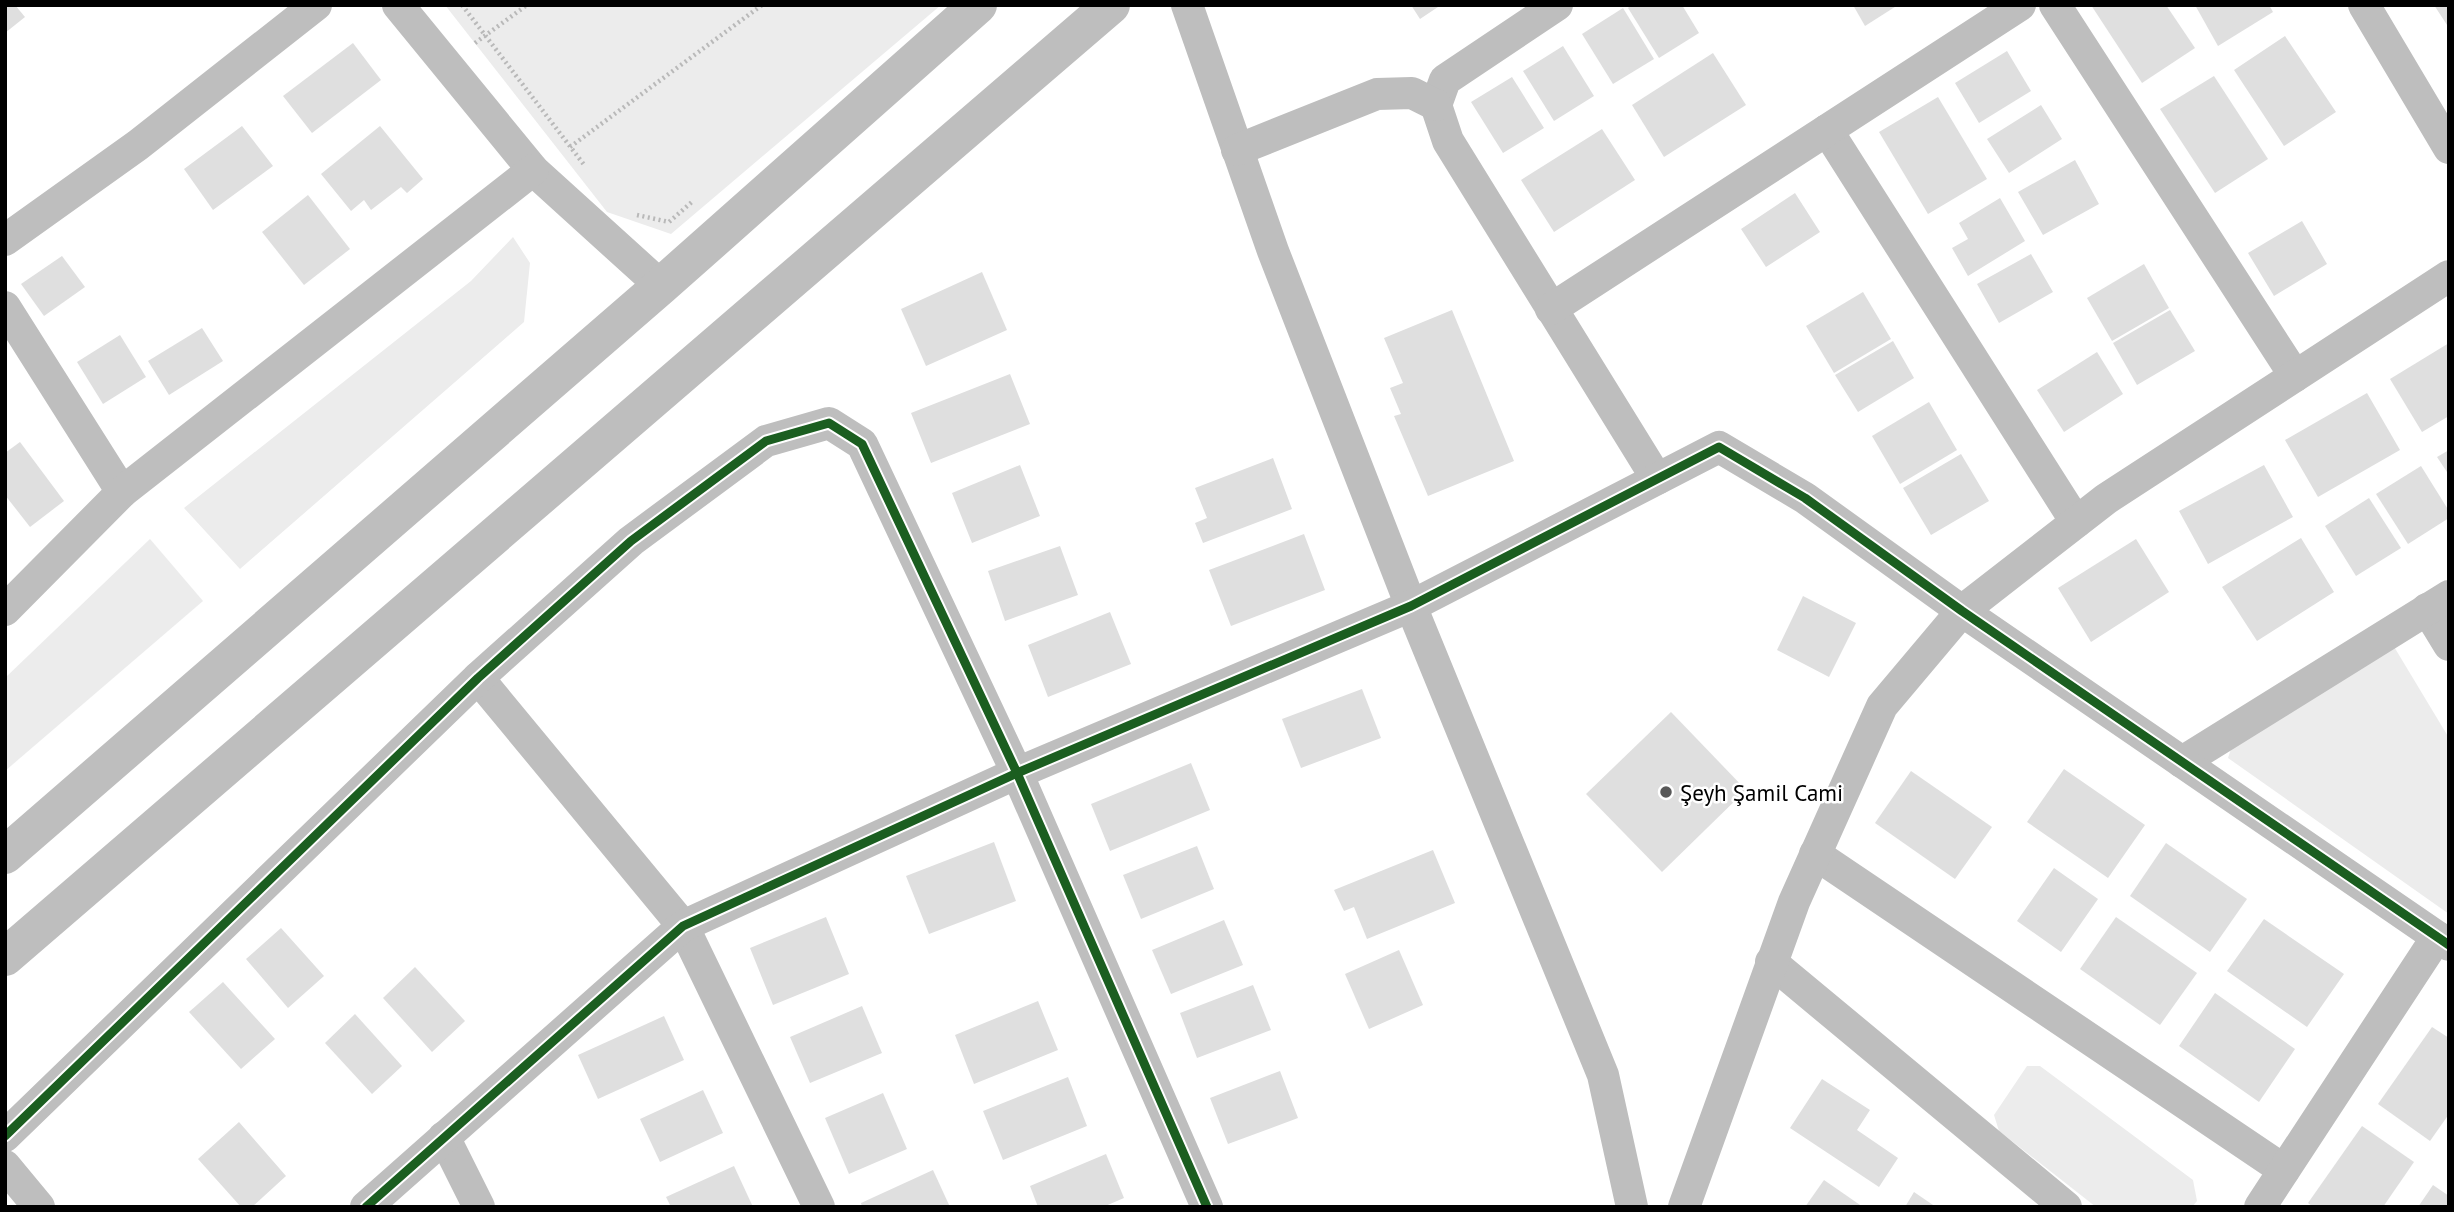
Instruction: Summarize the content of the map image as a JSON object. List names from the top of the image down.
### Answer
{
  "places": ["Şeyh Şamil Cami"]
}
